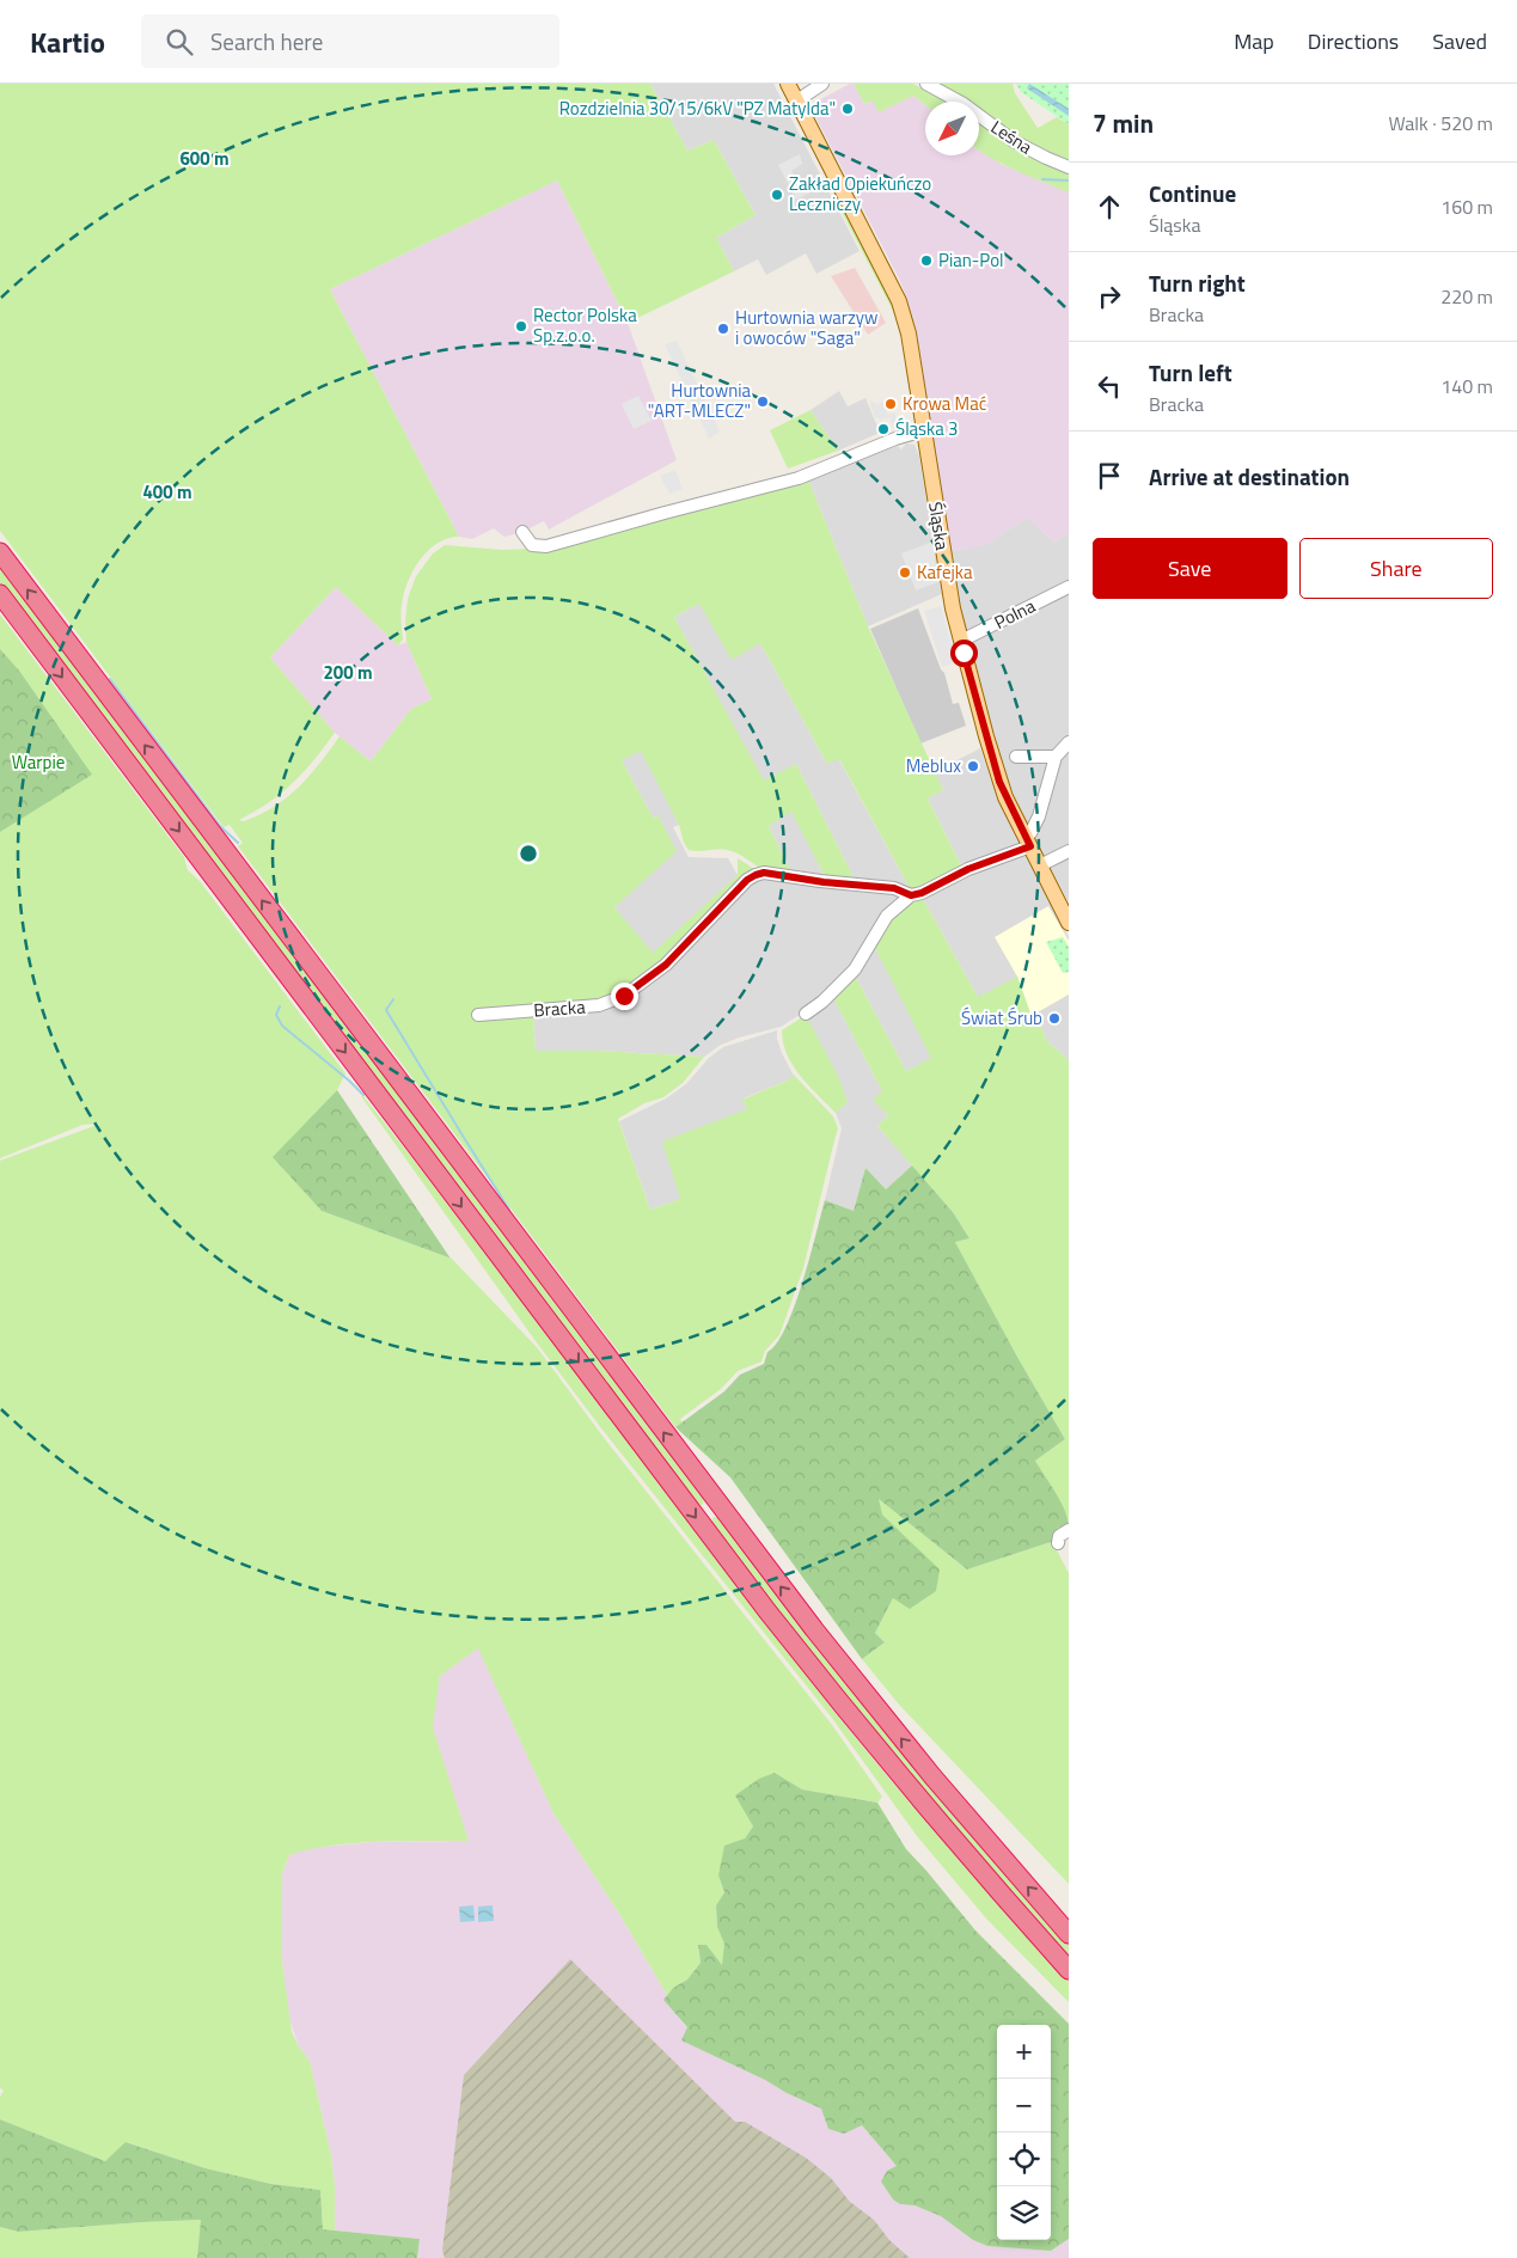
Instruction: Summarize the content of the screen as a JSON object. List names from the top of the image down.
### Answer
{
  "streets": {
    "main road": ["Śląska"],
    "street": ["Leśna", "Polna", "Bracka"]
  },
  "crossings": [
    ["Śląska", "Polna"]
  ],
  "parks": ["Warpie"],
  "places": [
    "Rozdzielnia 30/15/6kV \"PZ Matylda\"",
    "Zakład Opiekuńczo Leczniczy",
    "Pian-Pol",
    "Rector Polska Sp.z.o.o.",
    "Hurtownia warzyw i owoców \"Saga\"",
    "Hurtownia \"ART-MLECZ\"",
    "Krowa Mać",
    "Śląska 3",
    "Kafejka",
    "Meblux",
    "Świat Śrub"
  ],
  "north": "bottom left",
  "page": {
    "header": "Kartio",
    "search": "Search here",
    "nav": ["Map", "Directions", "Saved"],
    "heading": ["7 min", "Walk · 520 m"],
    "list": [
      ["Continue", "Śląska", "160 m"],
      ["Turn right", "Bracka", "220 m"],
      ["Turn left", "Bracka", "140 m"],
      "Arrive at destination"
    ],
    "buttons": ["Save", "Share"],
    "map_buttons": ["+", "−"]
  },
  "rings": ["600 m", "400 m", "200 m"]
}
